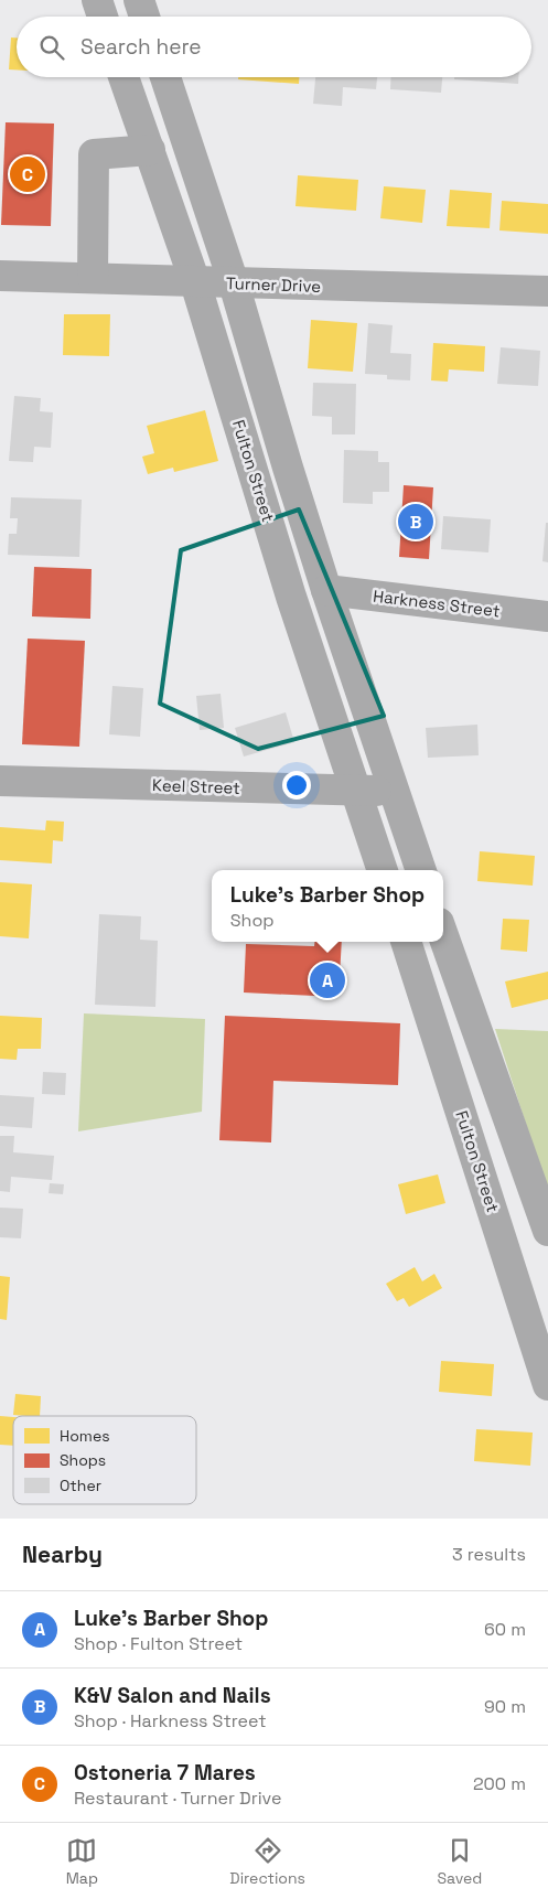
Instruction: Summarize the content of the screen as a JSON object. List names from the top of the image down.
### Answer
{
  "streets": {
    "street": [
      "Turner Drive",
      "Fulton Street",
      "Harkness Street",
      "Keel Street"
    ]
  },
  "crossings": [
    ["Turner Drive", "Fulton Street"],
    ["Fulton Street", "Harkness Street"],
    ["Fulton Street", "Keel Street"]
  ],
  "legend": ["Homes", "Shops", "Other"],
  "page": {
    "search": "Search here",
    "pins": ["C", "B", "A"],
    "popup": ["Luke's Barber Shop", "Shop"],
    "heading": ["Nearby", "3 results"],
    "list": [
      {
        "mark": "A",
        "name": "Luke's Barber Shop",
        "note": "Shop · Fulton Street",
        "value": "60 m"
      },
      {
        "mark": "B",
        "name": "K&V Salon and Nails",
        "note": "Shop · Harkness Street",
        "value": "90 m"
      },
      {
        "mark": "C",
        "name": "Ostoneria 7 Mares",
        "note": "Restaurant · Turner Drive",
        "value": "200 m"
      }
    ],
    "nav": ["Map", "Directions", "Saved"]
  }
}
